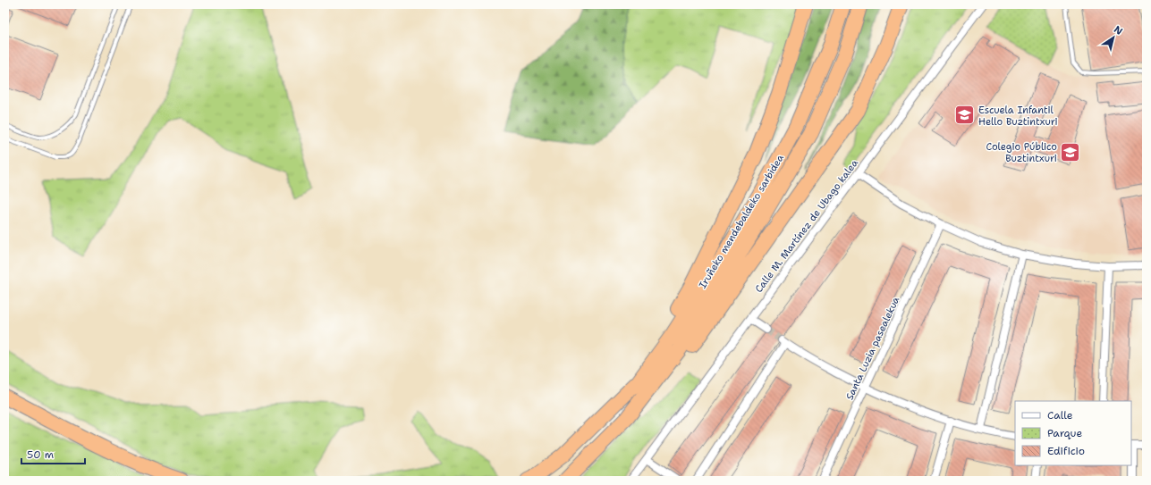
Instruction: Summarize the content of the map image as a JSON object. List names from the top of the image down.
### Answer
{
  "streets": {
    "highway": ["Iruñeko mendebaldeko sarbidea"],
    "street": ["Calle M. Martínez de Ubago kalea", "Santa Luzia pasealekua"]
  },
  "places": {
    "school or university": ["Escuela Infantil Hello Buztintxuri", "Colegio Público Buztintxuri"]
  },
  "legend": ["Calle", "Parque", "Edificio"],
  "scale_bar": "50 m",
  "north": "top right"
}
